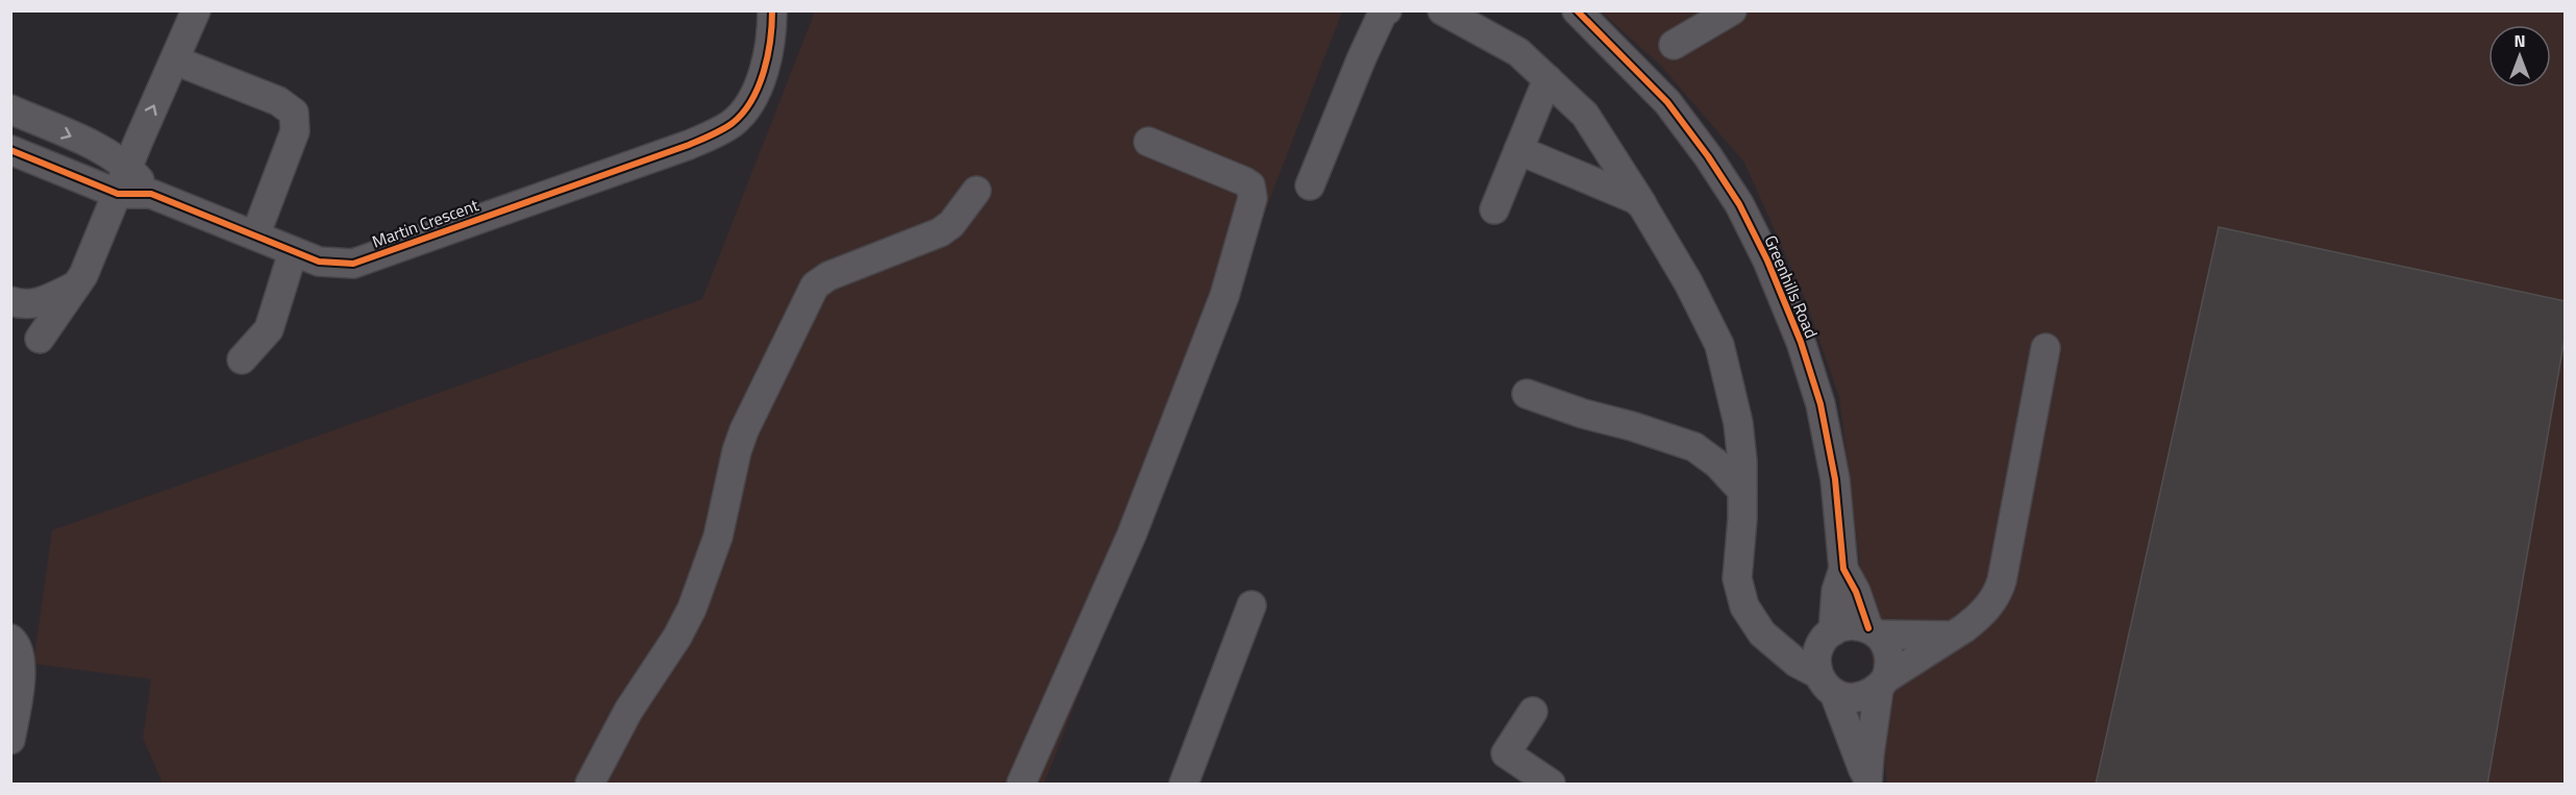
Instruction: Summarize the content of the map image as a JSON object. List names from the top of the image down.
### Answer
{
  "streets": {
    "street": ["Martin Crescent", "Greenhills Road"]
  },
  "north": "top"
}
